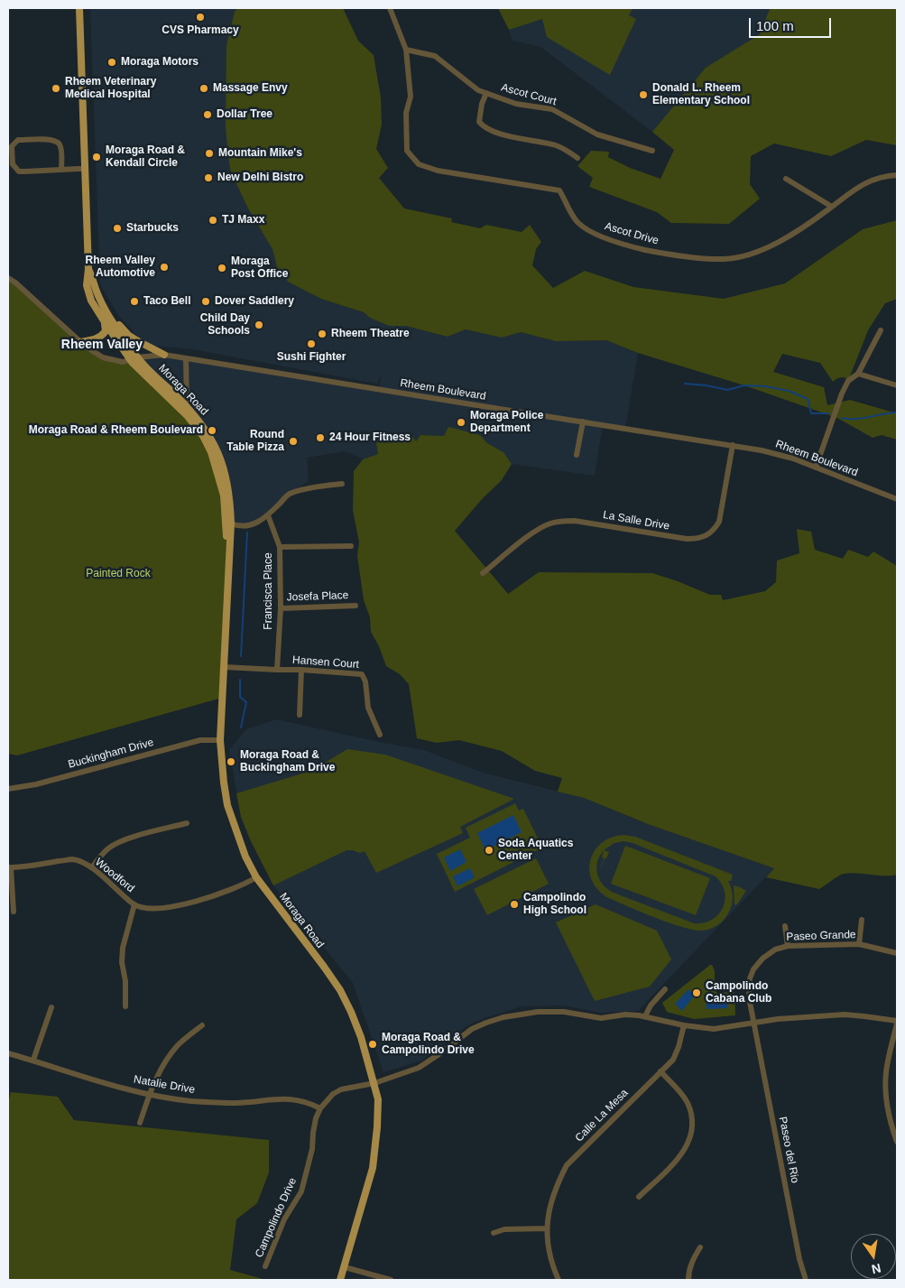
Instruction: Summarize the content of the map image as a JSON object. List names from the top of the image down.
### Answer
{
  "streets": {
    "main road": ["Moraga Road"],
    "street": [
      "Ascot Court",
      "Ascot Drive",
      "Rheem Boulevard",
      "La Salle Drive",
      "Francisca Place",
      "Josefa Place",
      "Hansen Court",
      "Buckingham Drive",
      "Woodford",
      "Paseo Grande",
      "Natalie Drive",
      "Calle La Mesa",
      "Paseo del Rio",
      "Campolindo Drive"
    ]
  },
  "crossings": [
    ["Ascot Court", "Ascot Drive"],
    ["Moraga Road", "Rheem Boulevard"],
    ["Moraga Road", "Hansen Court"],
    ["Moraga Road", "Buckingham Drive"],
    ["Moraga Road", "Woodford"],
    ["Moraga Road", "Campolindo Drive"],
    ["Rheem Boulevard", "La Salle Drive"],
    ["Francisca Place", "Josefa Place"],
    ["Francisca Place", "Hansen Court"],
    ["Paseo Grande", "Paseo del Rio"],
    ["Paseo Grande", "Campolindo Drive"],
    ["Natalie Drive", "Campolindo Drive"],
    ["Calle La Mesa", "Campolindo Drive"],
    ["Paseo del Rio", "Campolindo Drive"]
  ],
  "districts": ["Rheem Valley"],
  "parks": ["Painted Rock"],
  "places": [
    "CVS Pharmacy",
    "Moraga Motors",
    "Rheem Veterinary Medical Hospital",
    "Massage Envy",
    "Donald L. Rheem Elementary School",
    "Dollar Tree",
    "Mountain Mike's",
    "Moraga Road & Kendall Circle",
    "New Delhi Bistro",
    "TJ Maxx",
    "Starbucks",
    "Rheem Valley Automotive",
    "Moraga Post Office",
    "Taco Bell",
    "Dover Saddlery",
    "Child Day Schools",
    "Rheem Theatre",
    "Sushi Fighter",
    "Moraga Police Department",
    "Moraga Road & Rheem Boulevard",
    "24 Hour Fitness",
    "Round Table Pizza",
    "Moraga Road & Buckingham Drive",
    "Soda Aquatics Center",
    "Campolindo High School",
    "Campolindo Cabana Club",
    "Moraga Road & Campolindo Drive"
  ],
  "scale_bar": "100 m",
  "north": "bottom"
}
